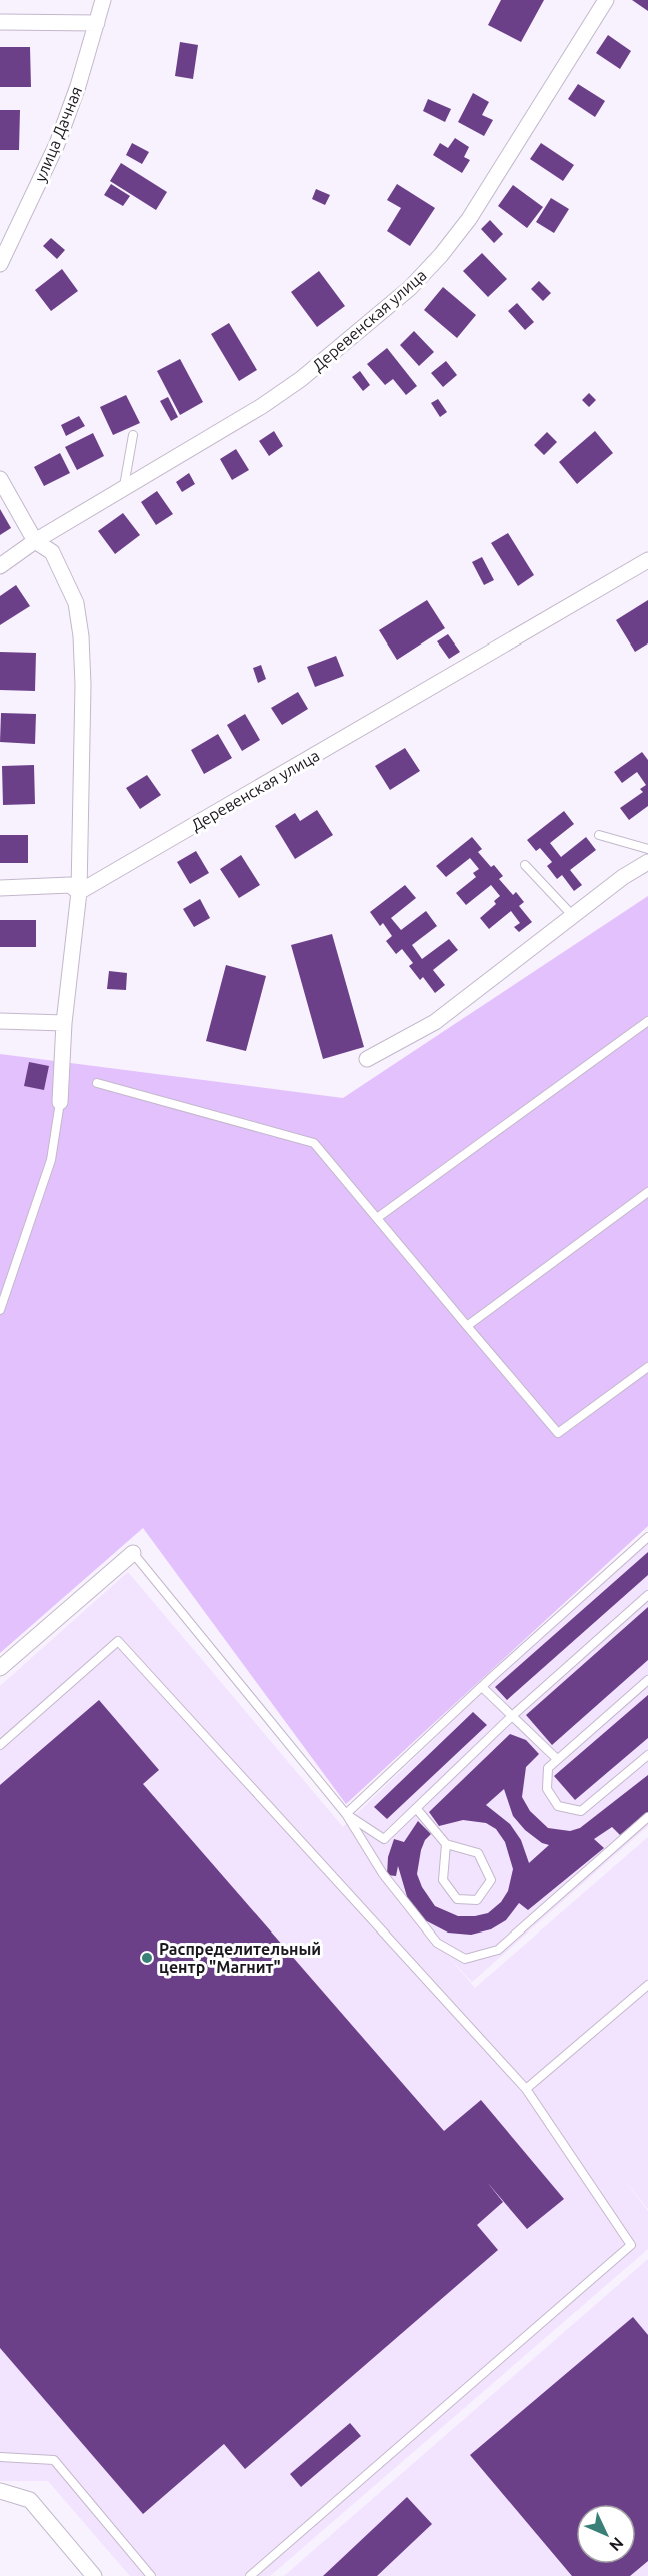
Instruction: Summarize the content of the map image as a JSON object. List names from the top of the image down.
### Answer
{
  "streets": {
    "street": ["улица Дачная", "Деревенская улица"]
  },
  "places": ["Распределительный центр \"Магнит\""],
  "north": "bottom right"
}
